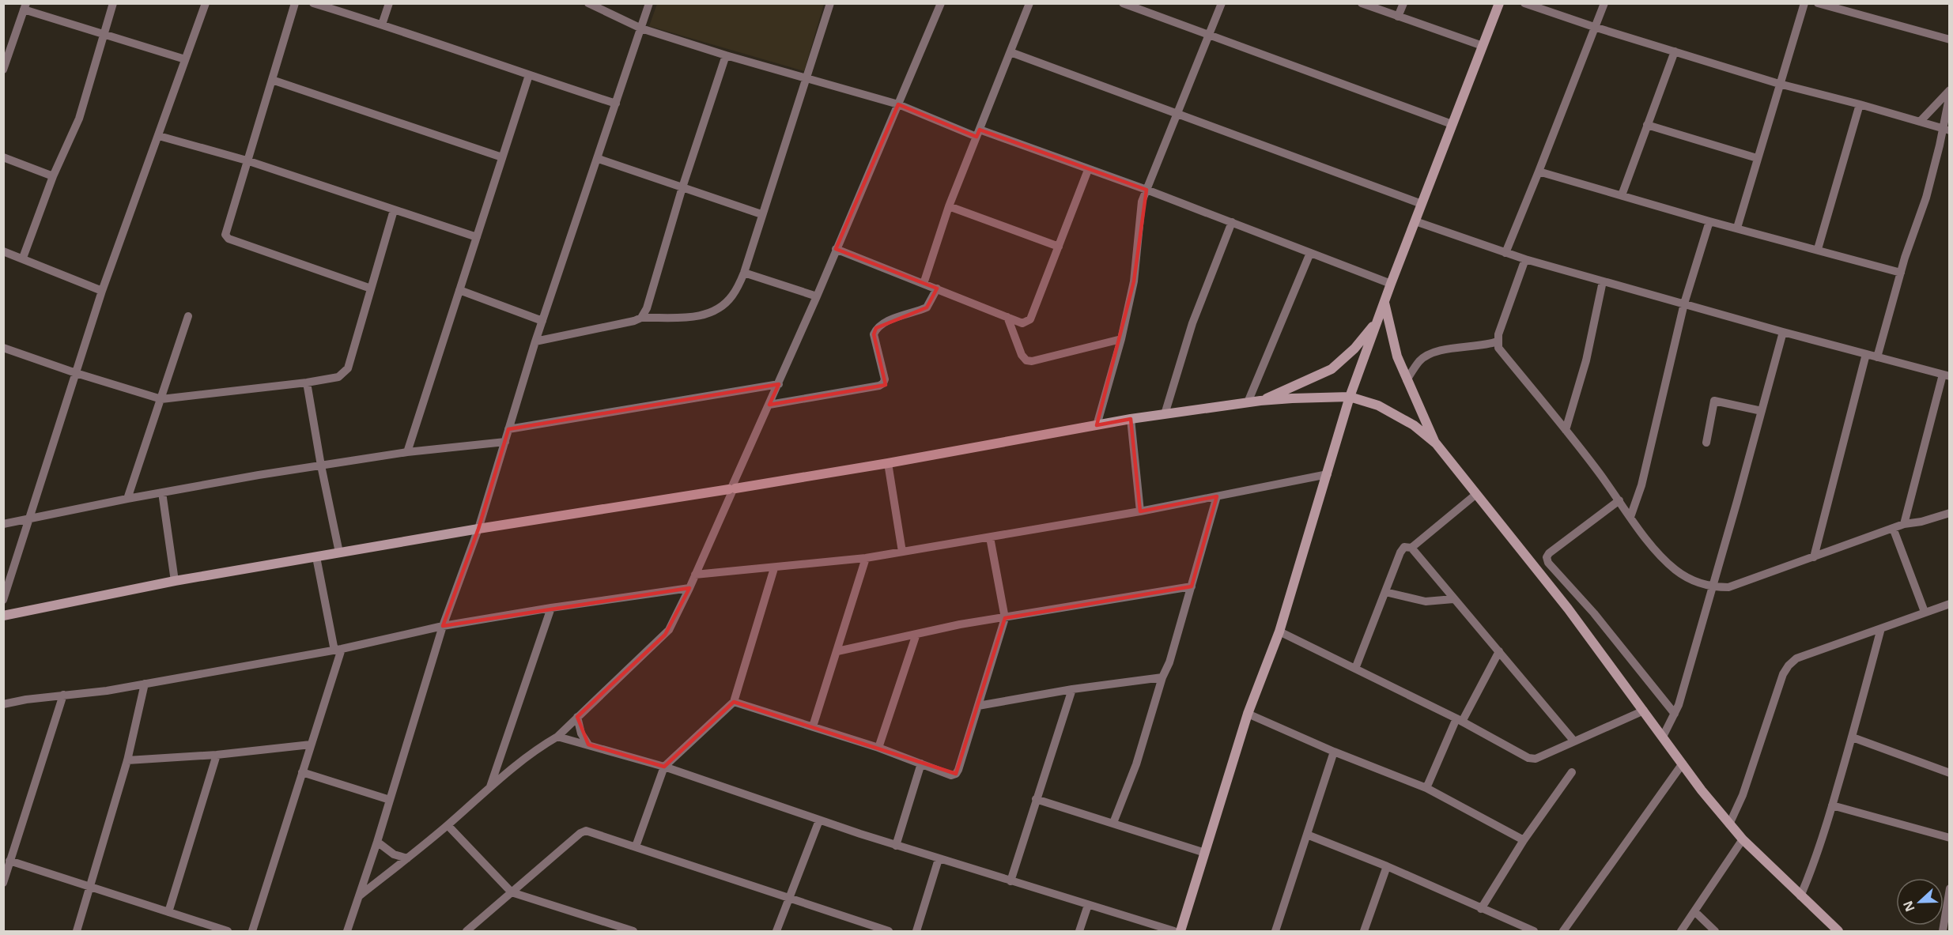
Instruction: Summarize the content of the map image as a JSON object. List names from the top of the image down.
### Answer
{
  "north": "left"
}
